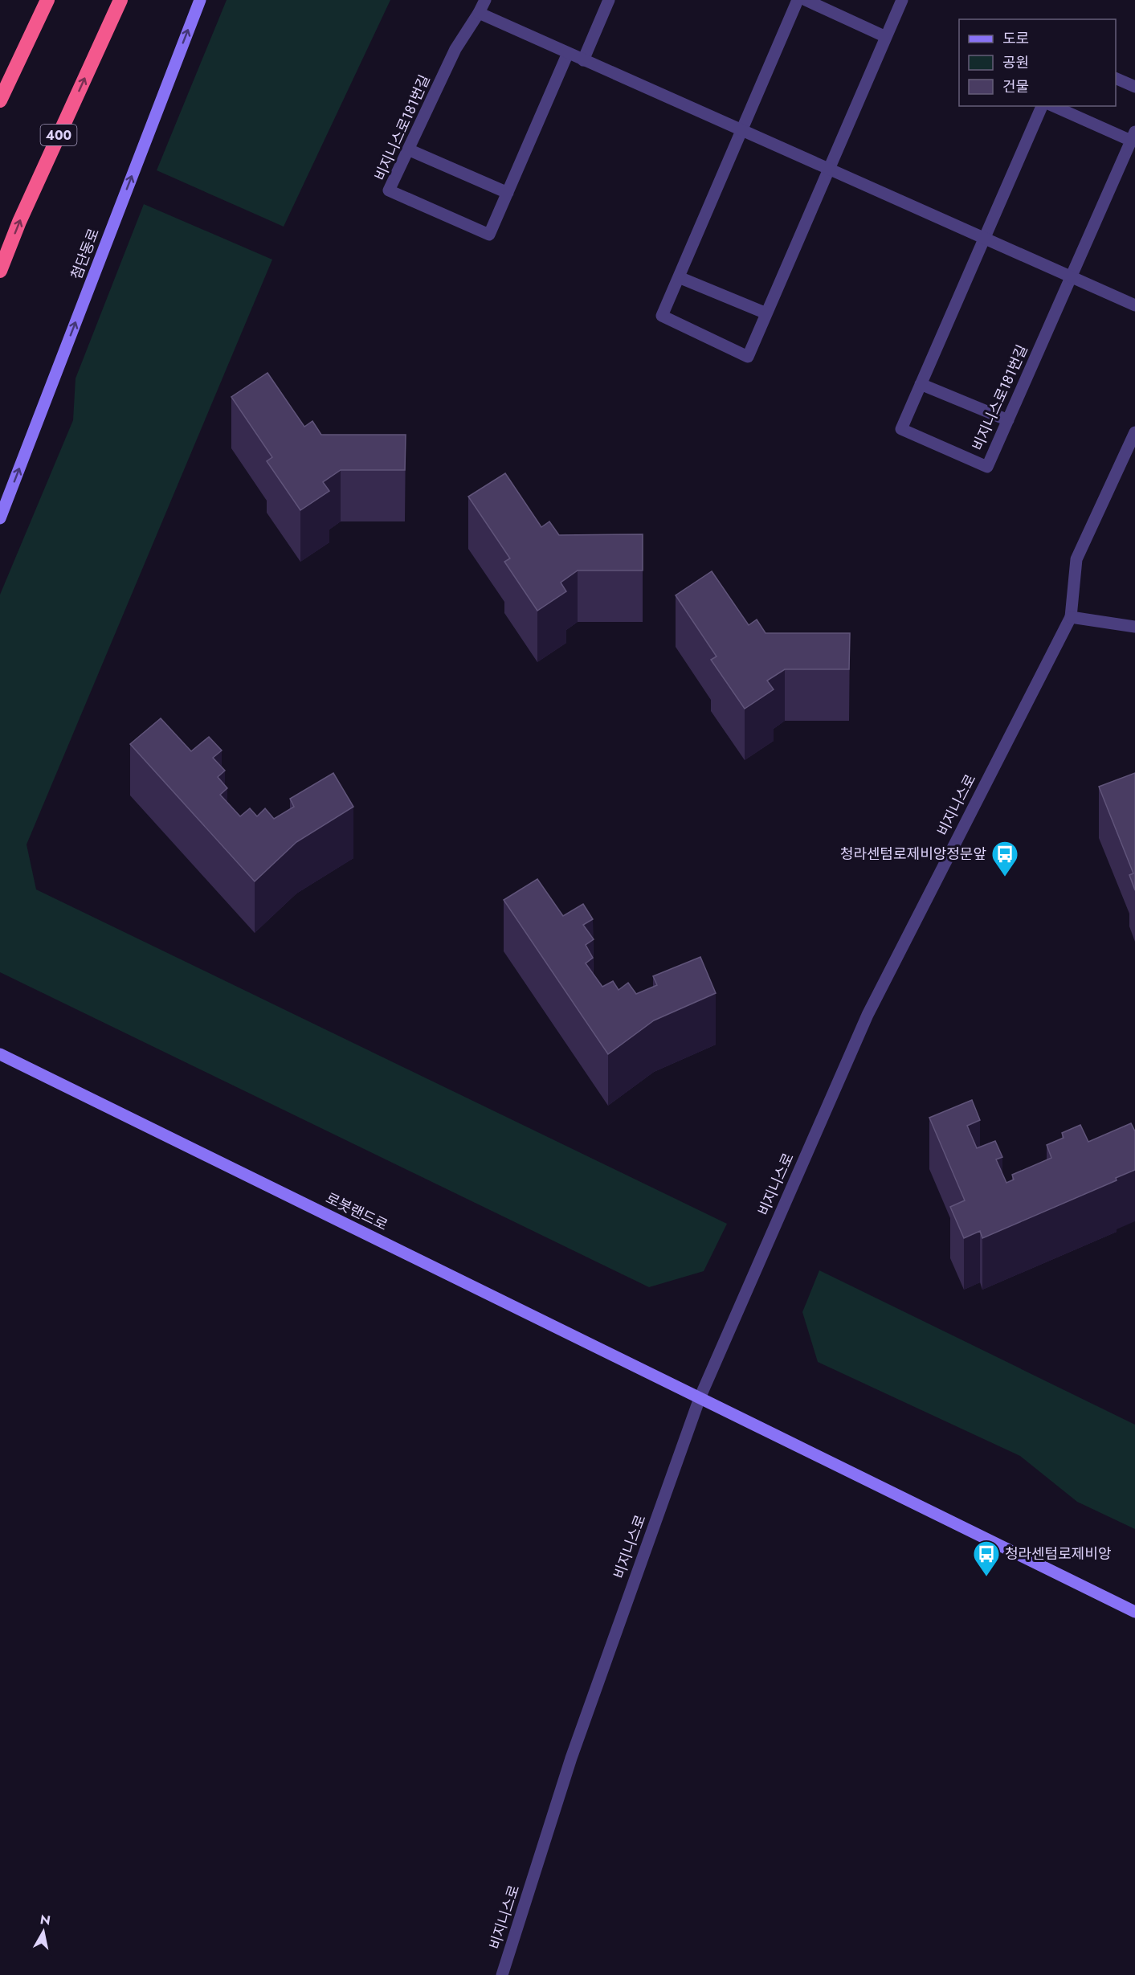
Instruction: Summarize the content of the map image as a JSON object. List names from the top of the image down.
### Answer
{
  "streets": {
    "highway": ["400"],
    "main road": ["첨단동로", "로봇랜드로"],
    "street": ["비지니스로181번길", "비지니스로"]
  },
  "crossings": [
    ["비지니스로", "로봇랜드로"]
  ],
  "one_way": ["첨단동로"],
  "places": {
    "bus stop": ["청라센텀로제비앙정문앞", "청라센텀로제비앙"]
  },
  "legend": ["도로", "공원", "건물"],
  "north": "top"
}
